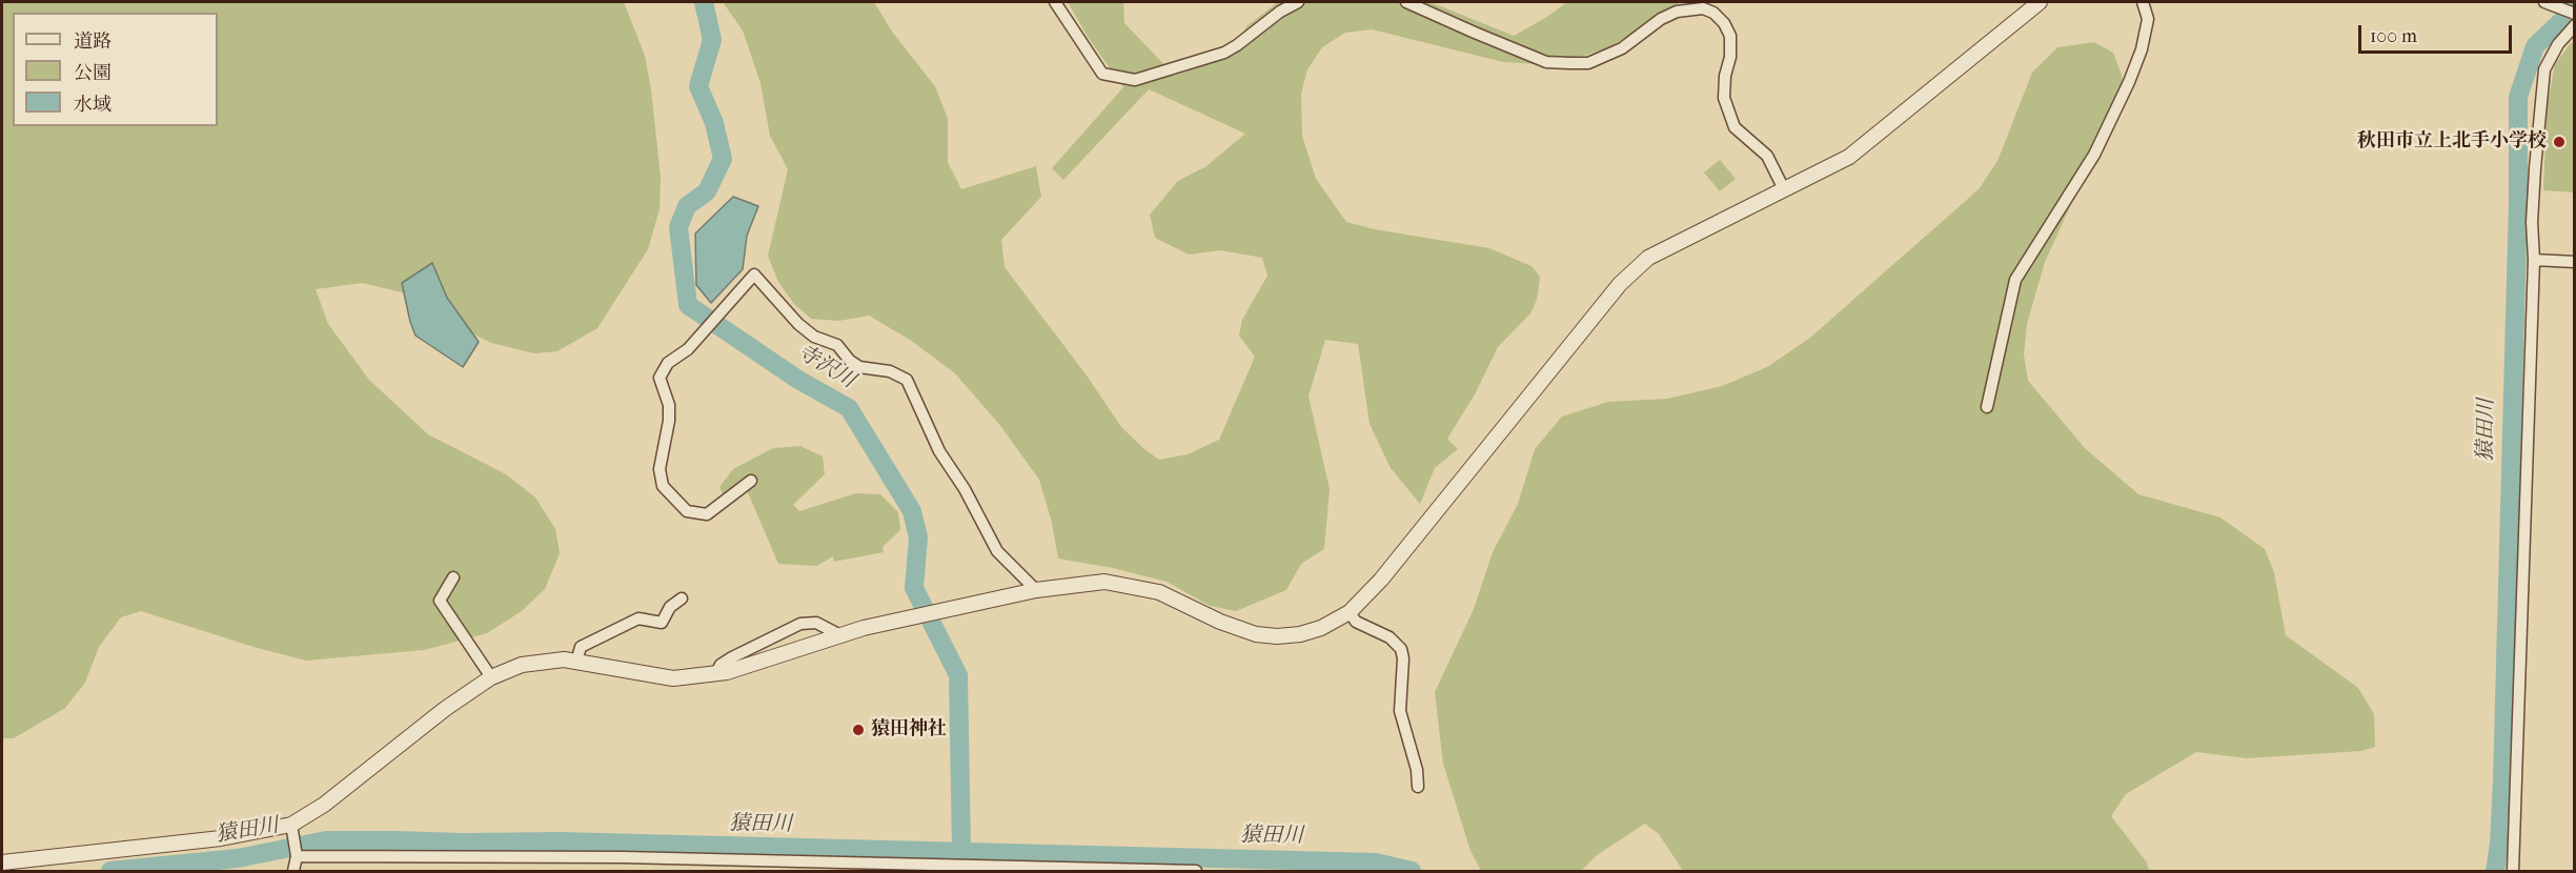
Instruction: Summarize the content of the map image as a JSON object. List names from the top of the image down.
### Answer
{
  "water": ["寺沢川", "猿田川"],
  "places": ["秋田市立上北手小学校", "猿田神社"],
  "legend": ["道路", "公園", "水域"],
  "scale_bar": "100 m"
}
